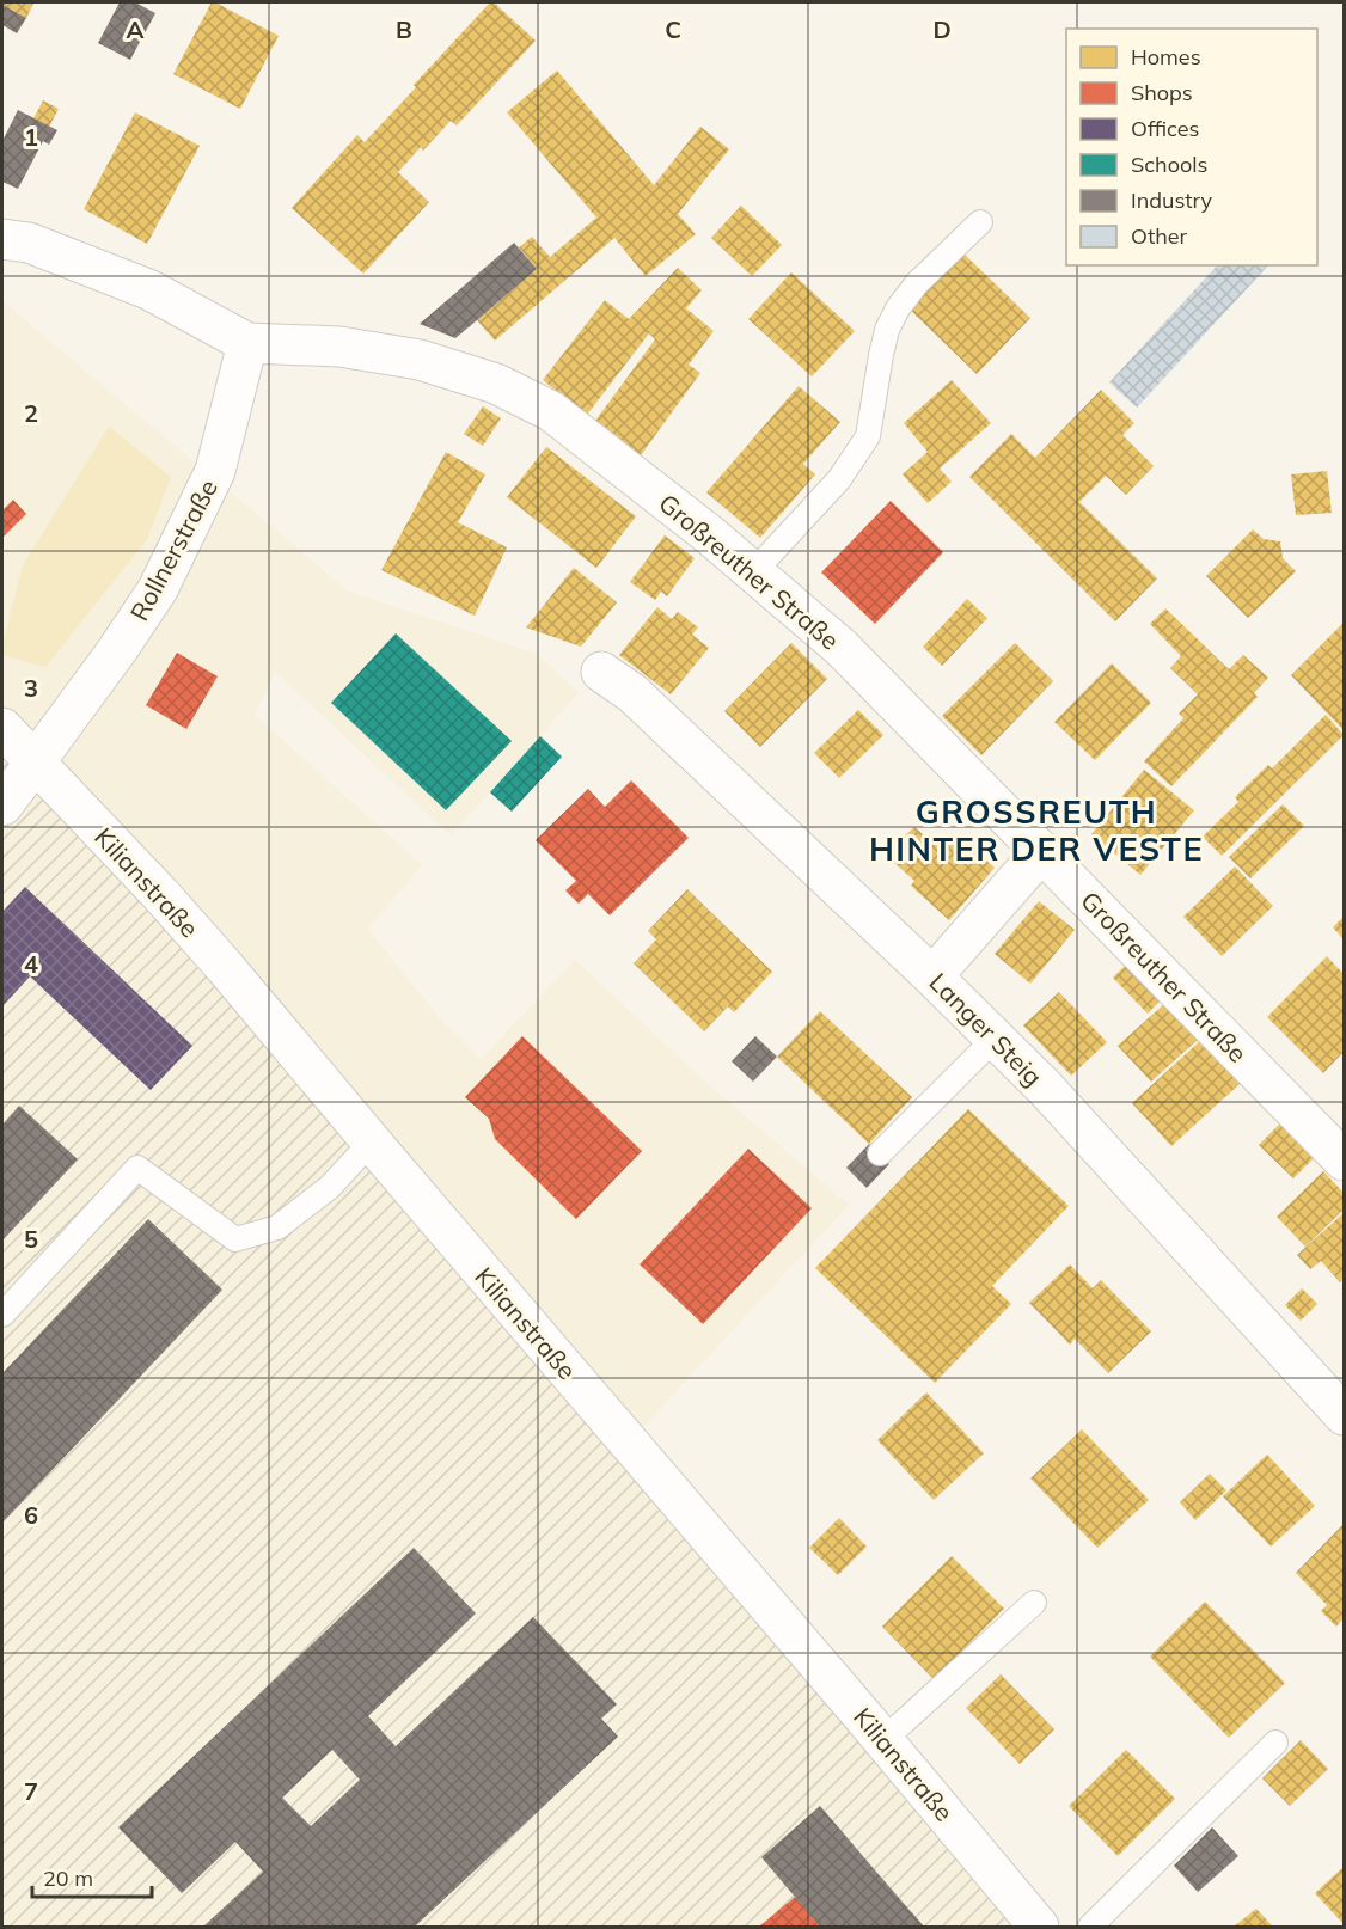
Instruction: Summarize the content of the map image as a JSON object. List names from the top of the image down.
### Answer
{
  "streets": {
    "street": [
      "Rollnerstraße",
      "Großreuther Straße",
      "Kilianstraße",
      "Langer Steig"
    ]
  },
  "crossings": [
    ["Rollnerstraße", "Großreuther Straße"],
    ["Rollnerstraße", "Kilianstraße"]
  ],
  "districts": ["GROSSREUTH HINTER DER VESTE"],
  "legend": [
    "Homes",
    "Shops",
    "Offices",
    "Schools",
    "Industry",
    "Other"
  ],
  "scale_bar": "20 m",
  "grid": {
    "columns": [
      "A",
      "B",
      "C",
      "D"
    ],
    "rows": [
      "1",
      "2",
      "3",
      "4",
      "5",
      "6",
      "7"
    ]
  }
}
